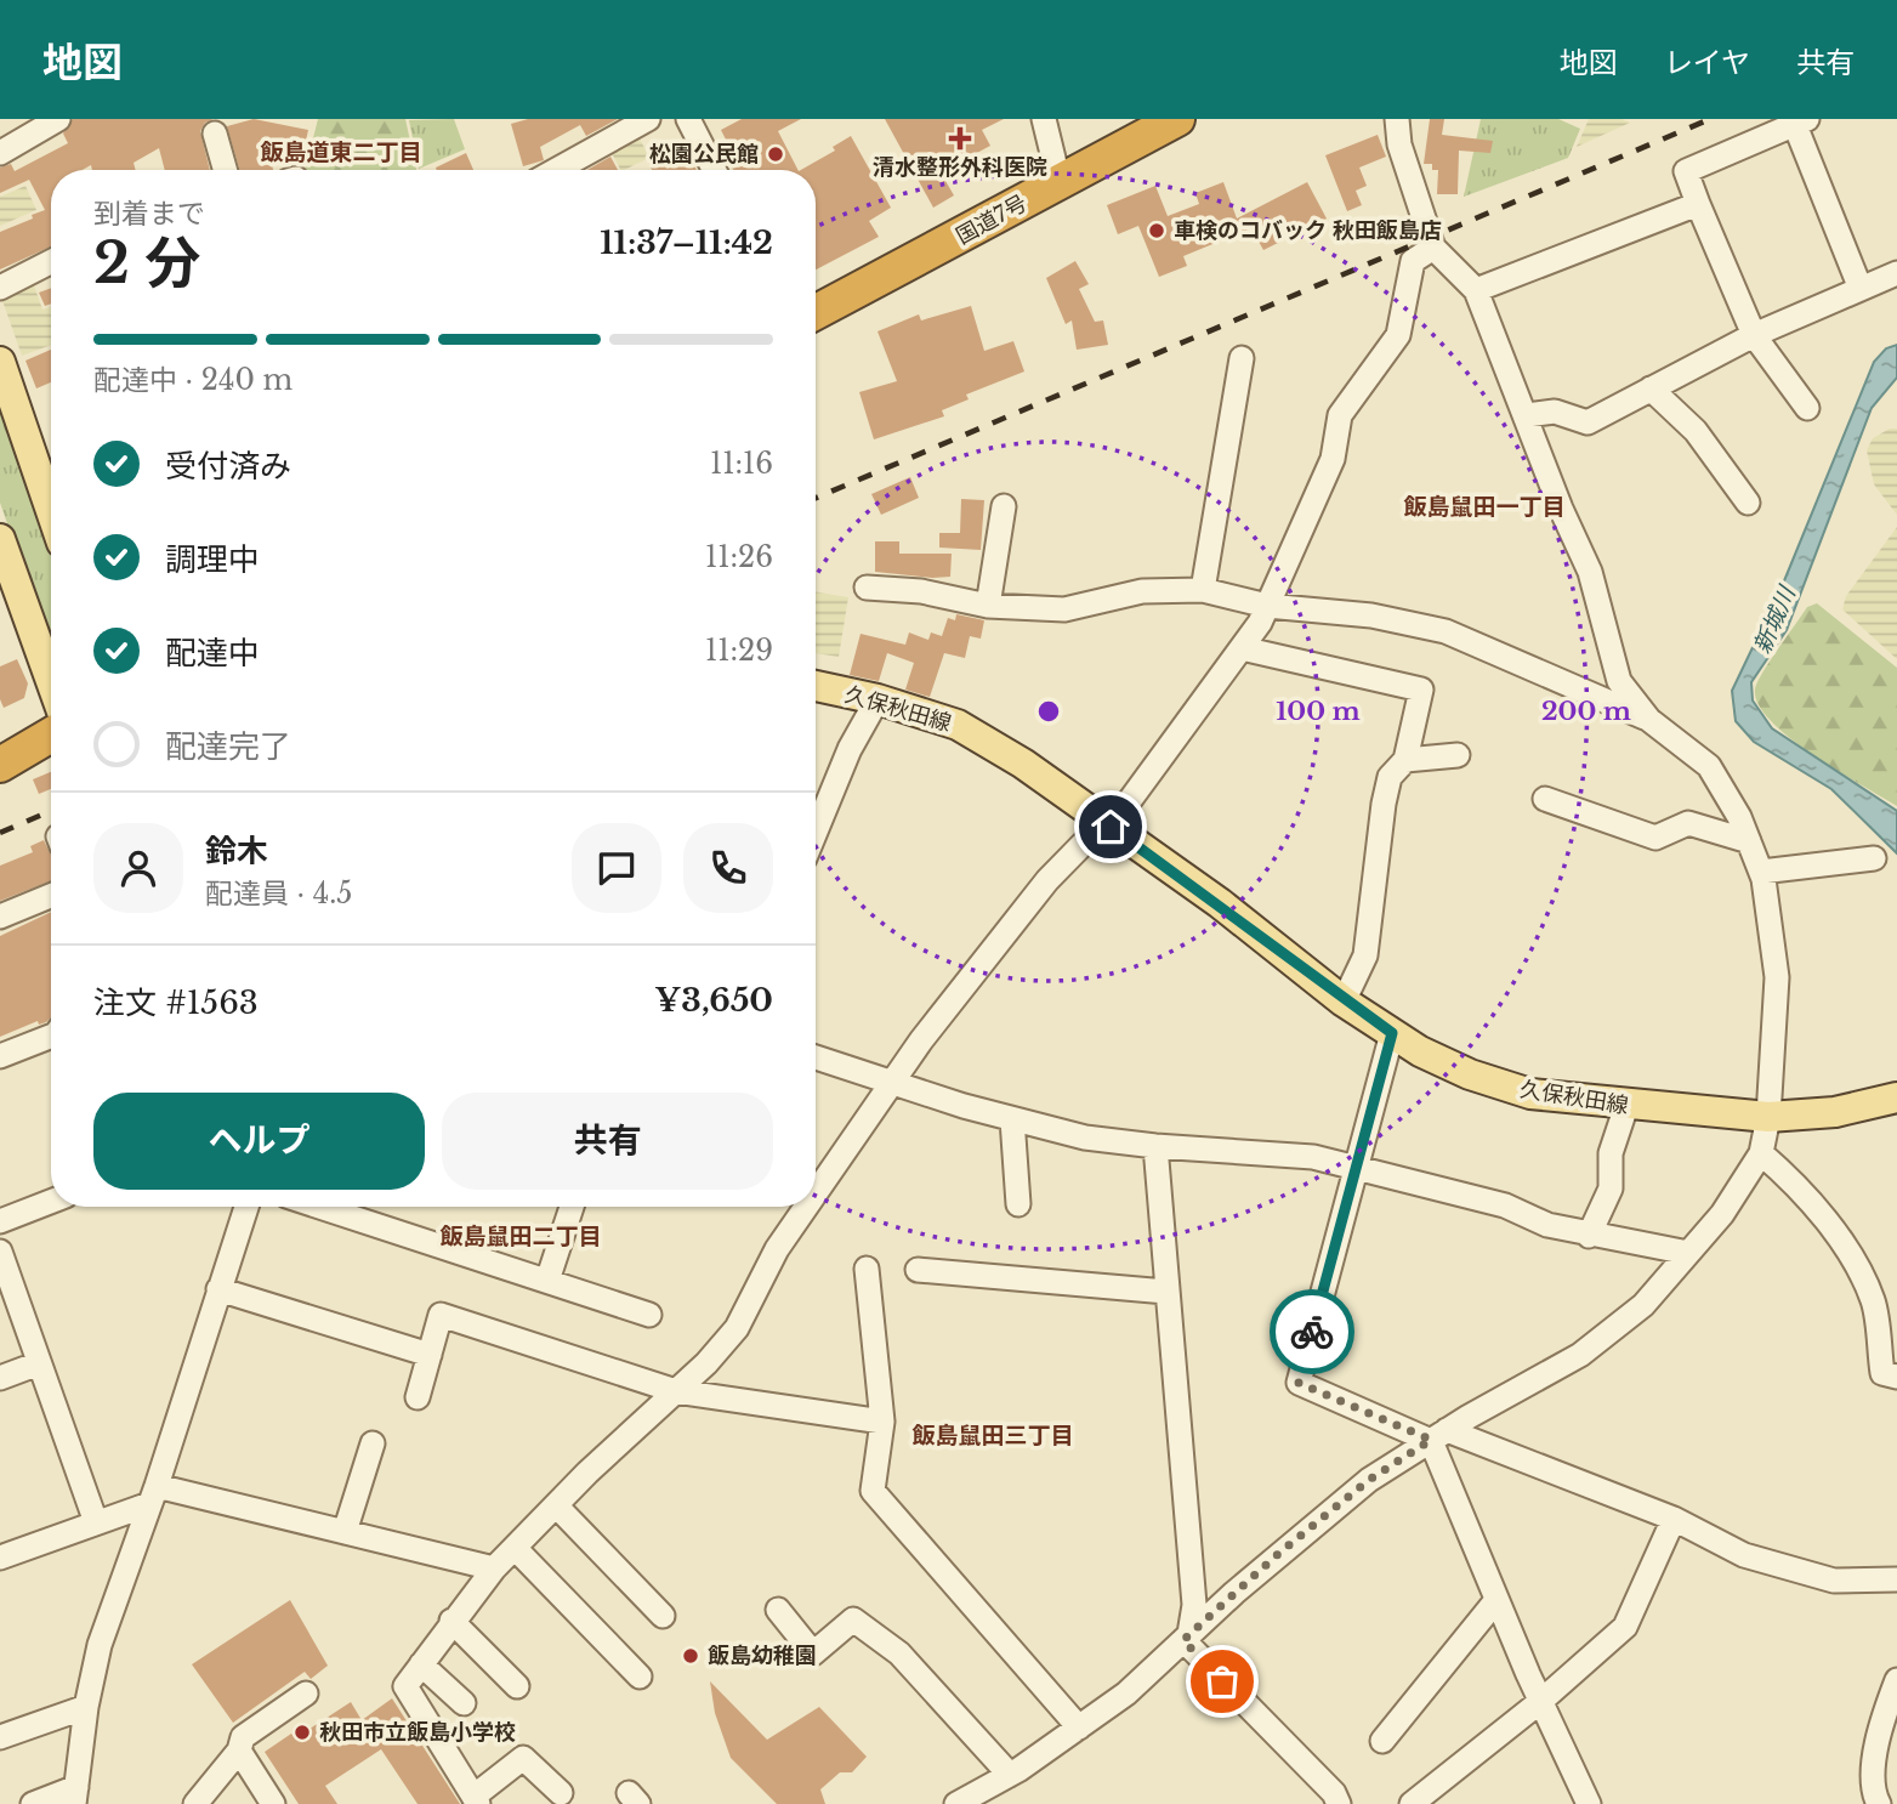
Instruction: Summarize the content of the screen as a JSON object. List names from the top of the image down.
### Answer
{
  "streets": {
    "highway": ["国道7号"],
    "main road": ["久保秋田線"]
  },
  "districts": [
    "飯島道東二丁目",
    "飯島鼠田一丁目",
    "飯島鼠田二丁目",
    "飯島鼠田三丁目"
  ],
  "water": ["新城川"],
  "places": {
    "health": ["清水整形外科医院"],
    "other": [
      "松園公民館",
      "車検のコバック 秋田飯島店",
      "飯島幼稚園",
      "秋田市立飯島小学校"
    ]
  },
  "page": {
    "header": "地図",
    "nav": ["地図", "レイヤ", "共有"],
    "heading": ["2 分", "到着まで", "11:37–11:42"],
    "panel": [
      "鈴木",
      "配達員 · 4.5",
      "注文 #1563",
      "¥3,650"
    ],
    "bar": "配達中 · 240 m",
    "list": [
      ["受付済み", "11:16"],
      ["調理中", "11:26"],
      ["配達中", "11:29"],
      "配達完了"
    ],
    "buttons": ["ヘルプ", "共有"]
  },
  "rings": ["100 m", "200 m"]
}
